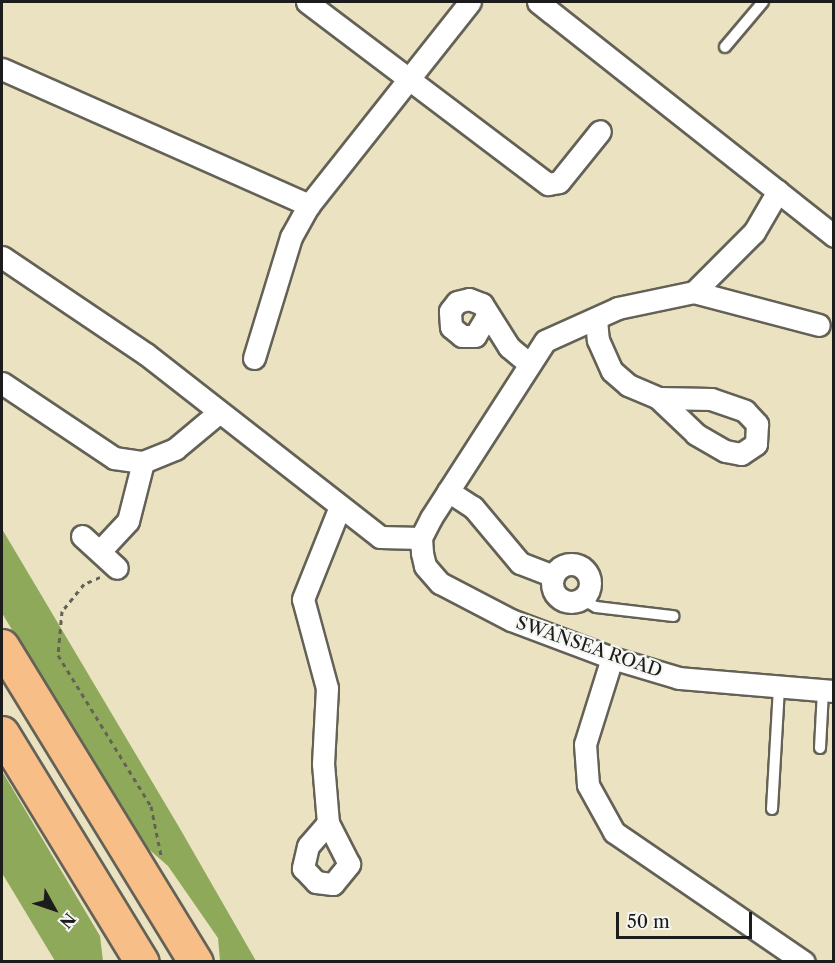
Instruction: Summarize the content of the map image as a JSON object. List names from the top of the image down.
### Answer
{
  "streets": {
    "street": ["SWANSEA ROAD"]
  },
  "scale_bar": "50 m",
  "north": "bottom right"
}
